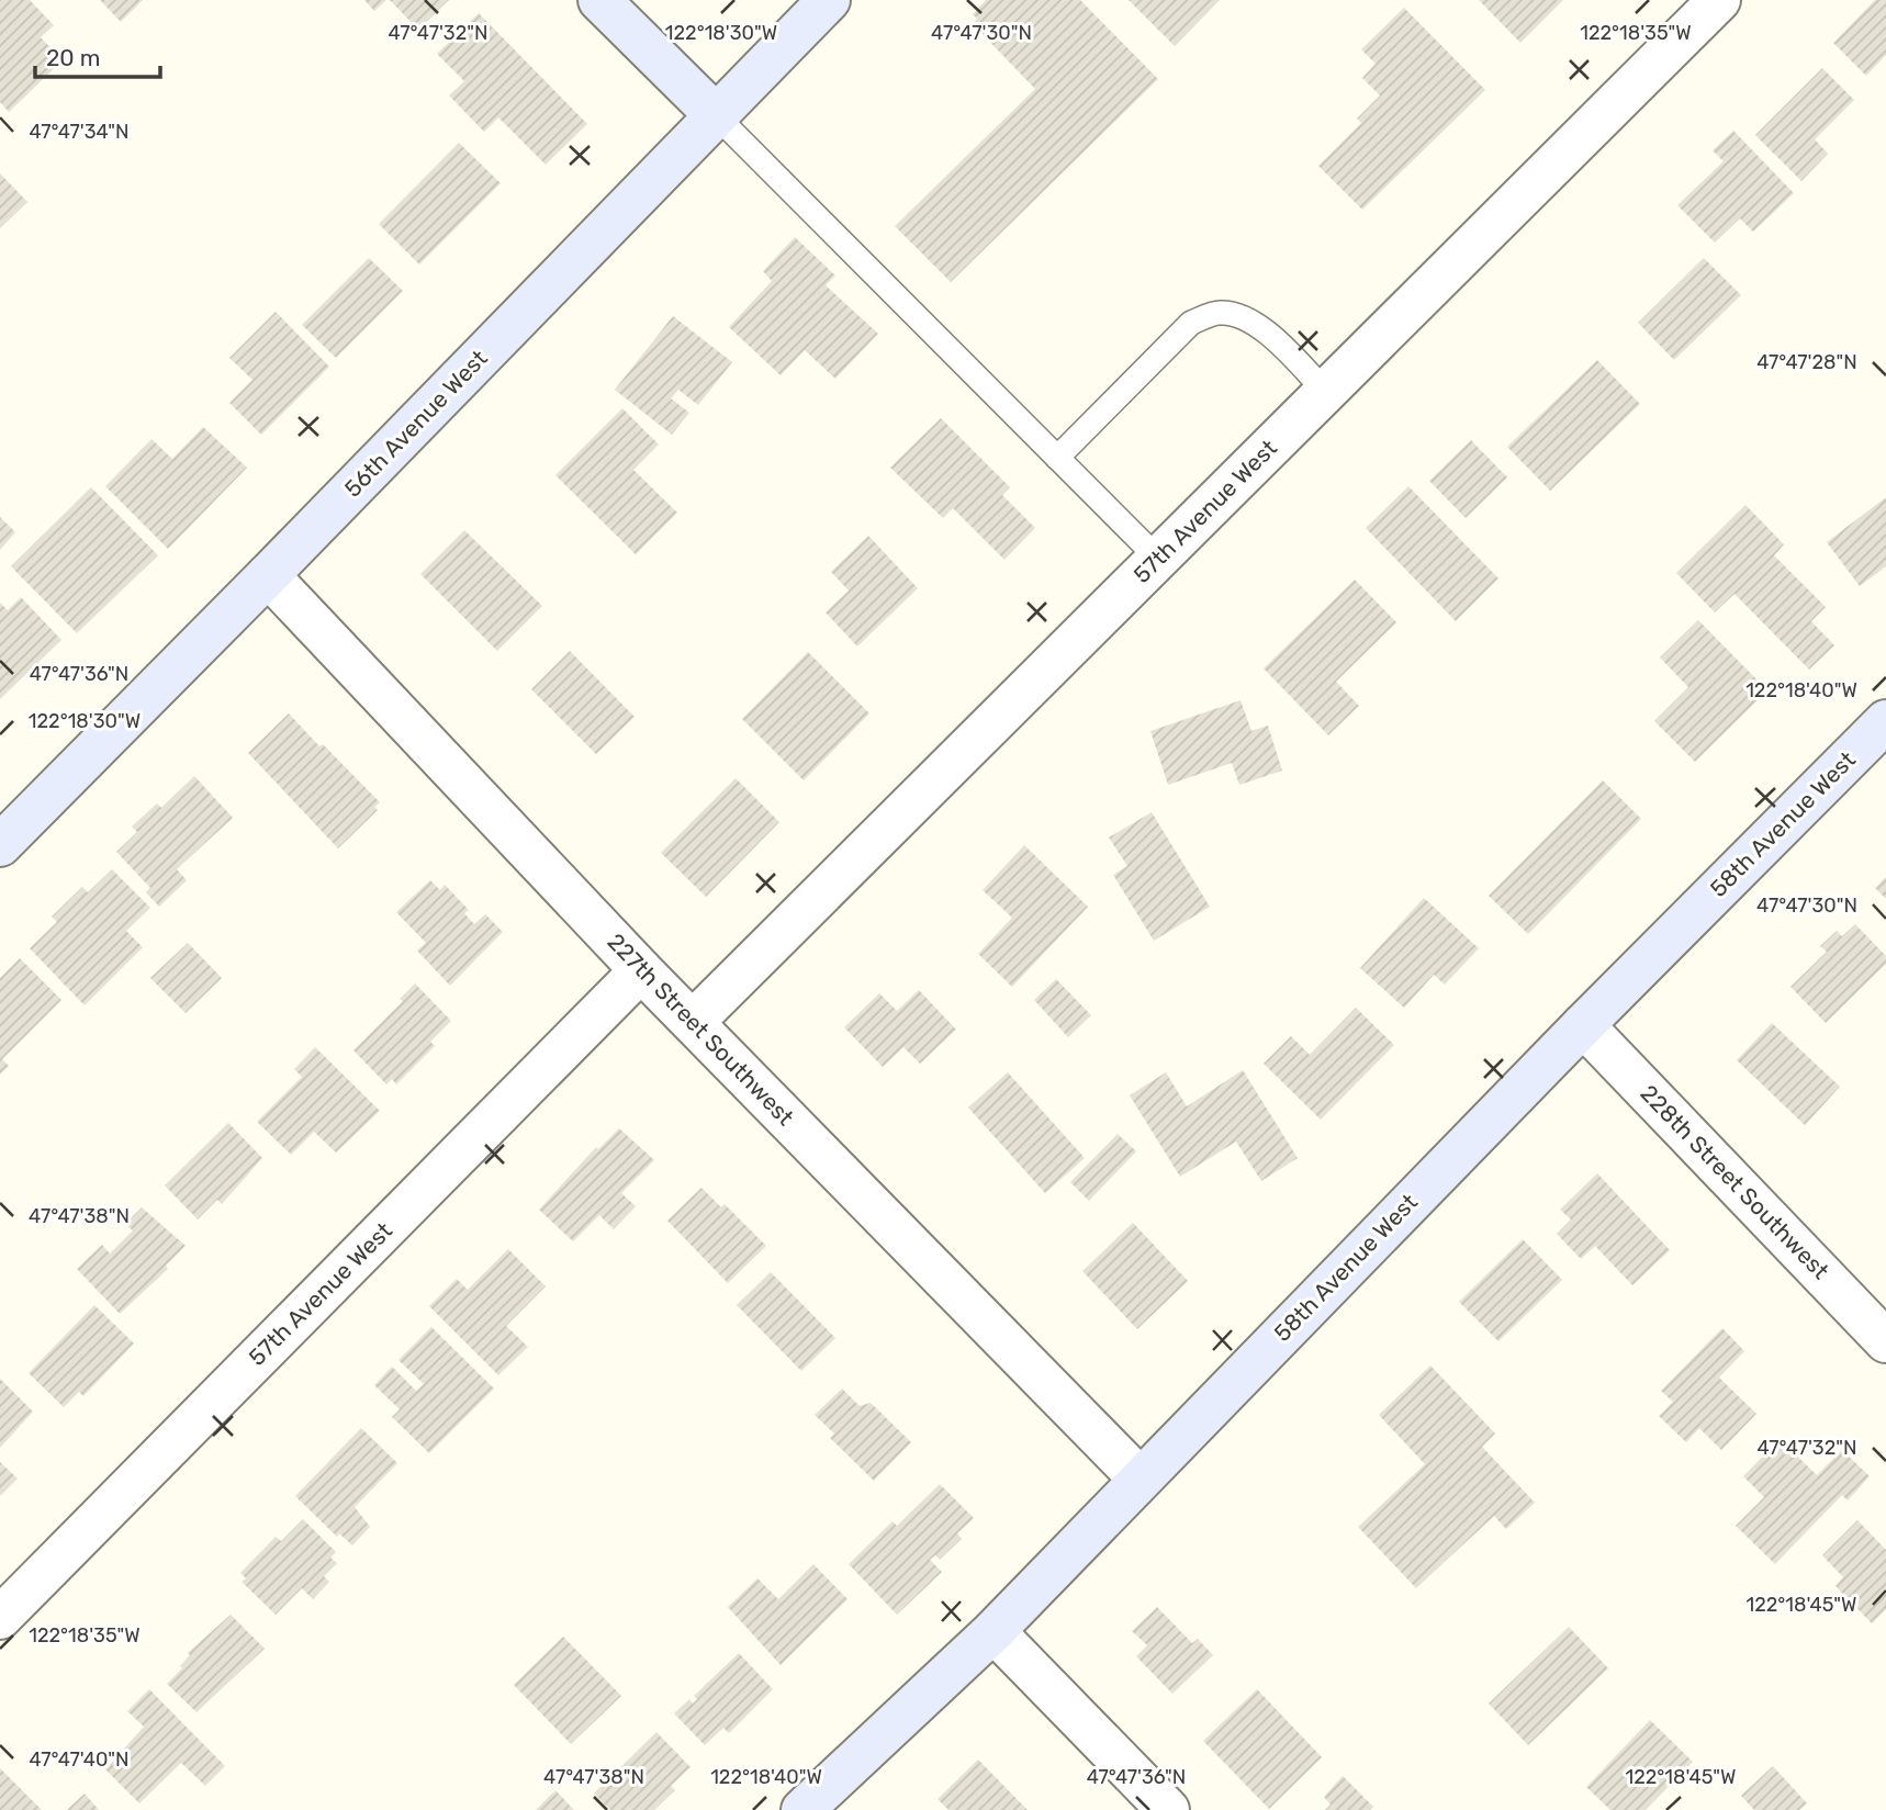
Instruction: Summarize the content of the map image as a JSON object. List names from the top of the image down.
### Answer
{
  "streets": {
    "street": [
      "56th Avenue West",
      "57th Avenue West",
      "58th Avenue West",
      "227th Street Southwest",
      "228th Street Southwest"
    ]
  },
  "crossings": [
    ["56th Avenue West", "227th Street Southwest"],
    ["57th Avenue West", "227th Street Southwest"],
    ["58th Avenue West", "227th Street Southwest"],
    ["58th Avenue West", "228th Street Southwest"]
  ],
  "scale_bar": "20 m",
  "coordinates": [
    "47°47'32\"N",
    "122°18'30\"W",
    "47°47'30\"N",
    "122°18'35\"W",
    "47°47'34\"N",
    "47°47'28\"N",
    "47°47'36\"N",
    "122°18'40\"W",
    "47°47'38\"N",
    "122°18'45\"W",
    "47°47'40\"N"
  ]
}
